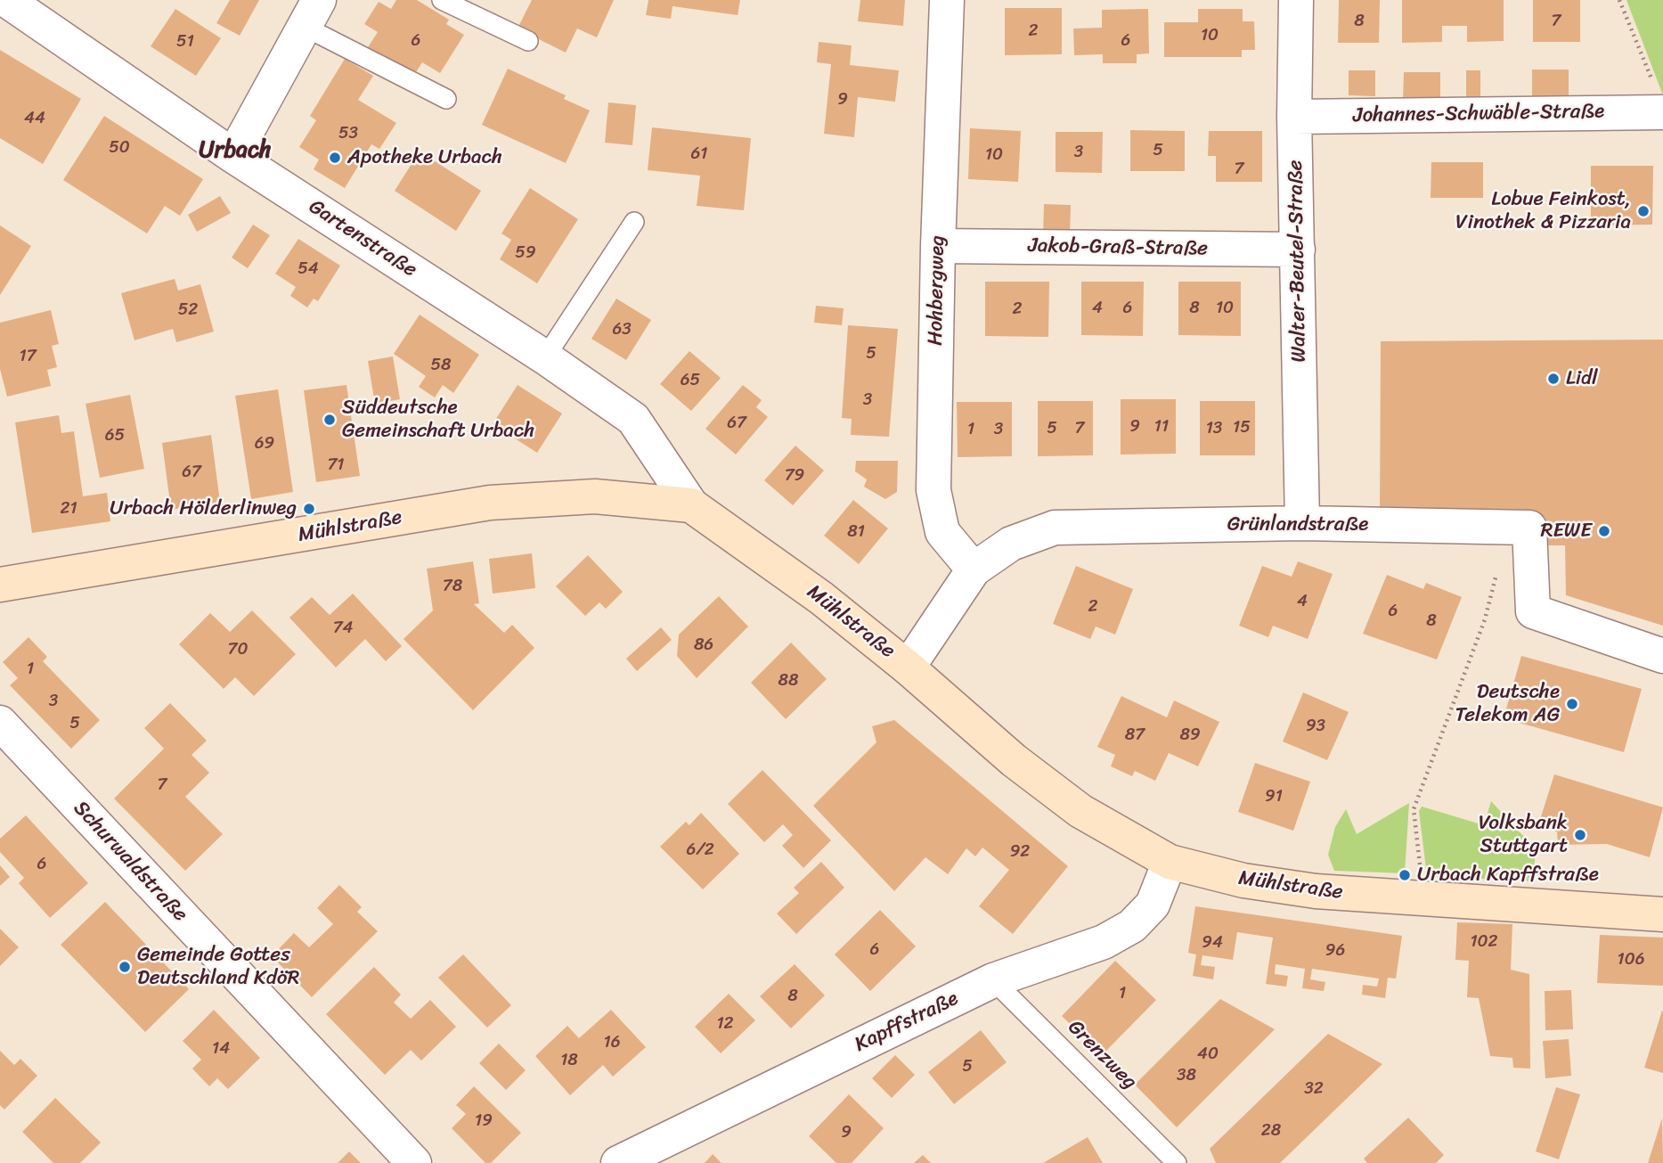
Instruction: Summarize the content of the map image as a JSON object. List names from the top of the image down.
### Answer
{
  "streets": {
    "street": [
      "Johannes-Schwäble-Straße",
      "Gartenstraße",
      "Jakob-Graß-Straße",
      "Walter-Beutel-Straße",
      "Hohbergweg",
      "Grünlandstraße",
      "Mühlstraße",
      "Schurwaldstraße",
      "Kapffstraße"
    ],
    "lane": ["Grenzweg"]
  },
  "crossings": [
    ["Johannes-Schwäble-Straße", "Walter-Beutel-Straße"],
    ["Gartenstraße", "Mühlstraße"],
    ["Jakob-Graß-Straße", "Walter-Beutel-Straße"],
    ["Jakob-Graß-Straße", "Hohbergweg"],
    ["Walter-Beutel-Straße", "Grünlandstraße"],
    ["Hohbergweg", "Grünlandstraße"],
    ["Grünlandstraße", "Mühlstraße"],
    ["Mühlstraße", "Kapffstraße"],
    ["Kapffstraße", "Grenzweg"]
  ],
  "districts": ["Urbach"],
  "places": [
    "Apotheke Urbach",
    "Lobue Feinkost, Vinothek & Pizzaria",
    "Lidl",
    "Süddeutsche Gemeinschaft Urbach",
    "Urbach Hölderlinweg",
    "REWE",
    "Deutsche Telekom AG",
    "Volksbank Stuttgart",
    "Urbach Kapffstraße",
    "Gemeinde Gottes Deutschland KdöR"
  ],
  "house_numbers": [
    "8",
    "7",
    "2",
    "10",
    "6",
    "6",
    "51",
    "9",
    "44",
    "53",
    "50",
    "5",
    "3",
    "61",
    "10",
    "7",
    "59",
    "54",
    "4",
    "6",
    "8",
    "10",
    "2",
    "52",
    "63",
    "5",
    "17",
    "58",
    "65",
    "3",
    "67",
    "9",
    "11",
    "15",
    "5",
    "7",
    "13",
    "1",
    "3",
    "65",
    "69",
    "71",
    "67",
    "79",
    "21",
    "81",
    "78",
    "4",
    "2",
    "6",
    "8",
    "74",
    "86",
    "70",
    "1",
    "88",
    "3",
    "5",
    "93",
    "87",
    "89",
    "7",
    "91",
    "6/2",
    "92",
    "6",
    "102",
    "94",
    "6",
    "96",
    "106",
    "1",
    "8",
    "12",
    "16",
    "14",
    "40",
    "18",
    "5",
    "38",
    "32",
    "19",
    "28",
    "9"
  ]
}
